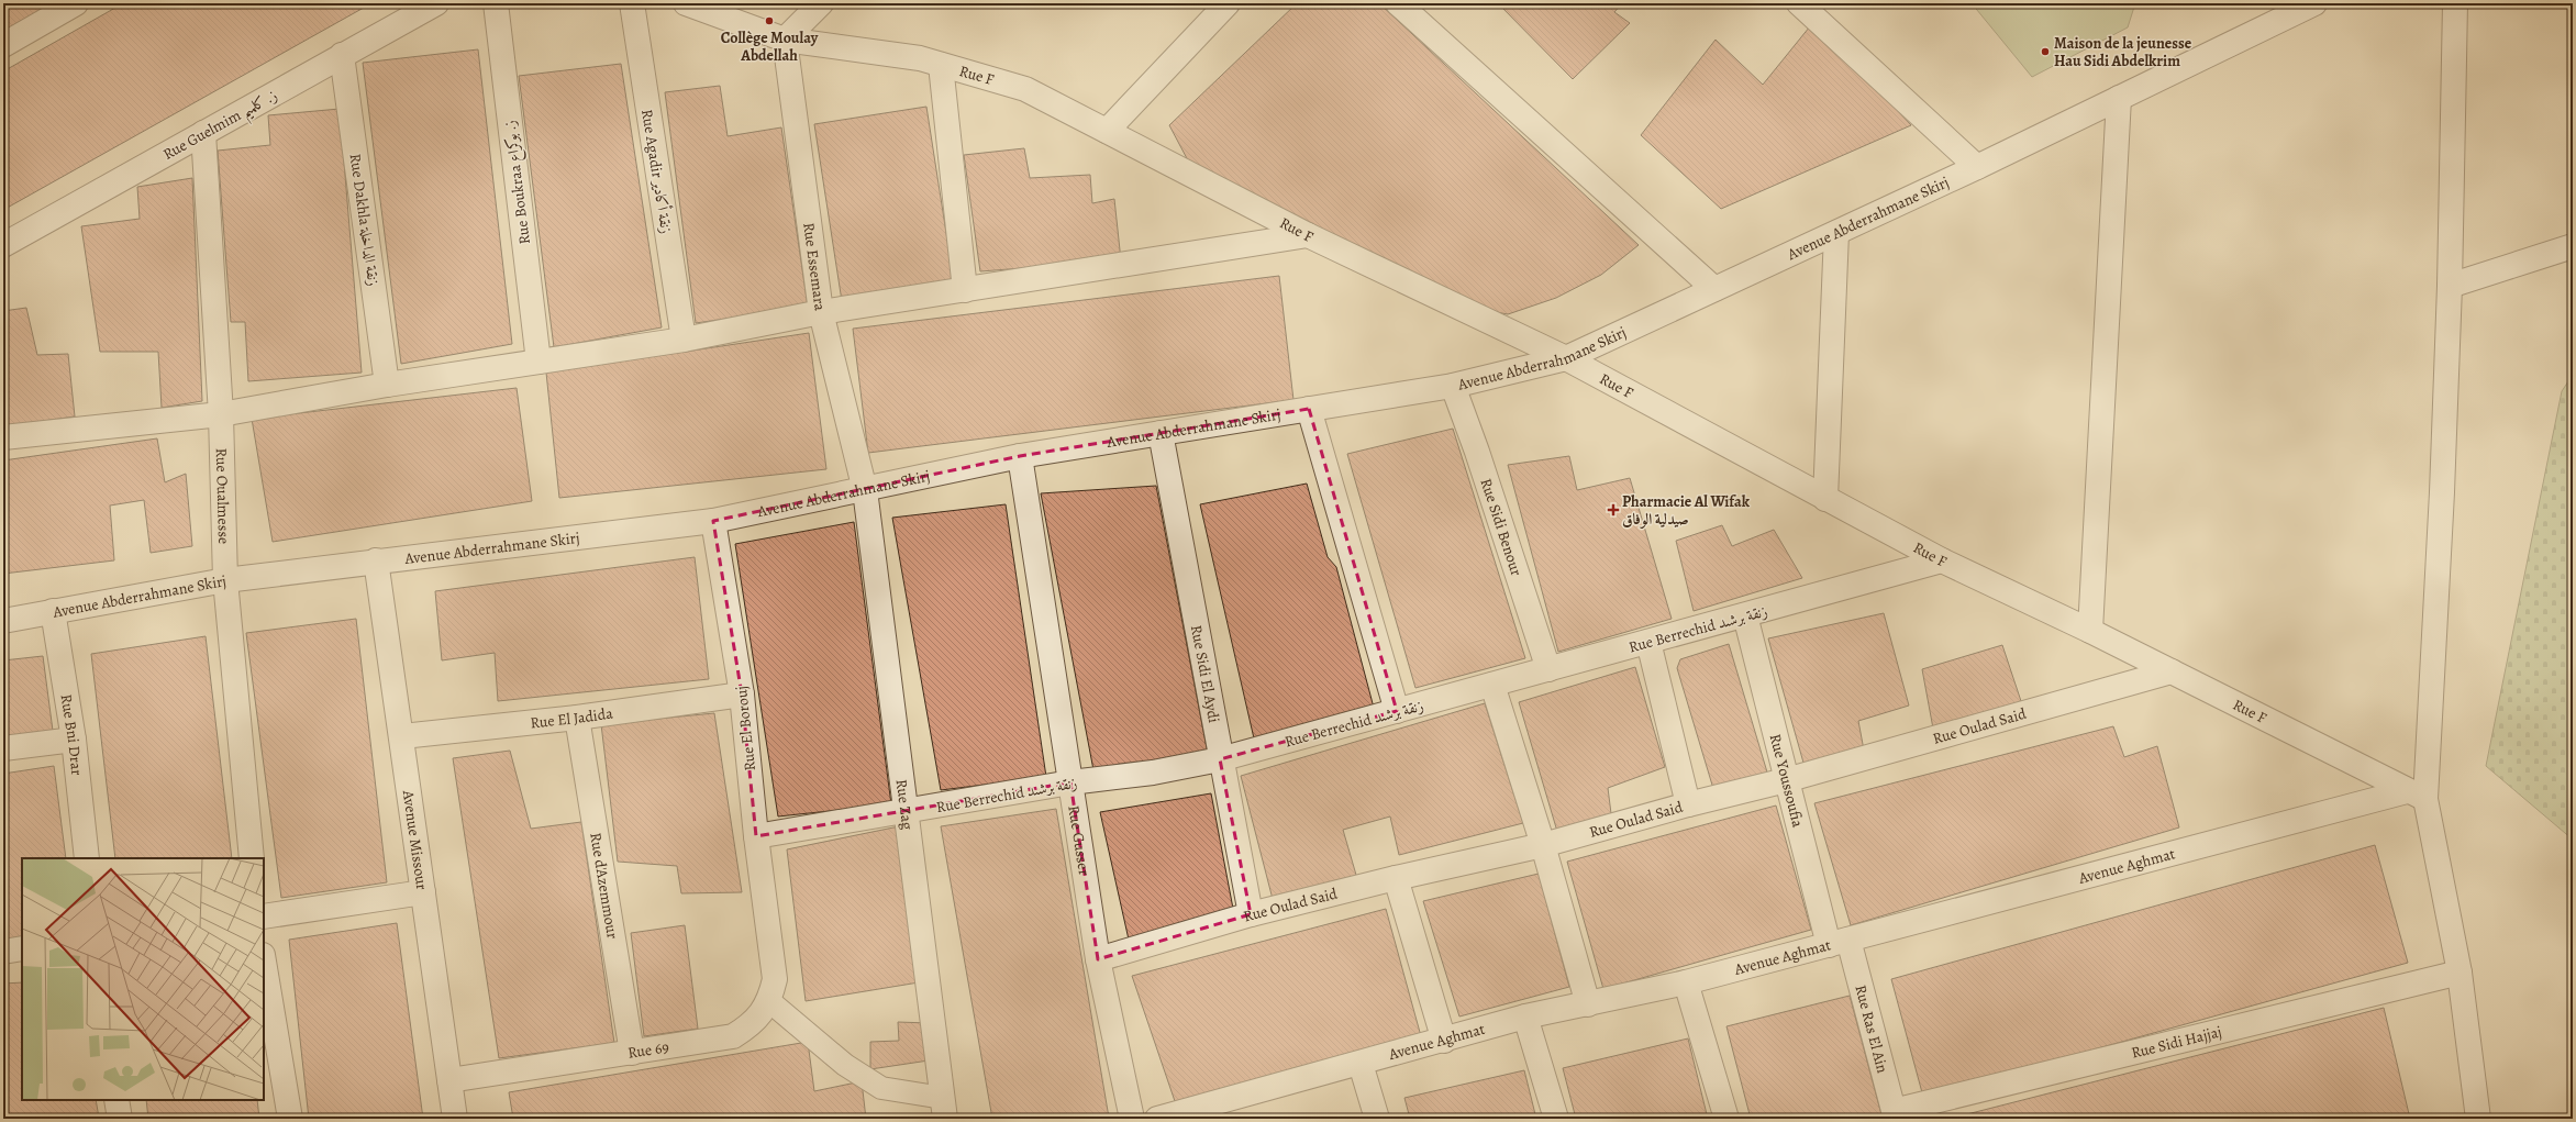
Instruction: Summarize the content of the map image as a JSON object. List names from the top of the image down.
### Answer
{
  "streets": {
    "street": [
      "Rue F",
      "Rue Guelmim ز. كلميم",
      "Rue Agadir زنقة أكادير",
      "Rue Boukraa ز. بوكراع",
      "Avenue Abderrahmane Skirj",
      "Rue Dakhla زنقة الداخلة",
      "Rue Essemara",
      "Rue Oualmesse",
      "Rue Sidi Benour",
      "Rue Berrechid زنقة برشىد",
      "Rue Sidi El Aydi",
      "Rue El Jadida",
      "Rue Oulad Said",
      "Rue El Borouj",
      "Rue Bni Drar",
      "Rue Youssoufia",
      "Rue Zag",
      "Avenue Missour",
      "Rue Gusser",
      "Avenue Aghmat",
      "Rue d'Azemmour",
      "Rue Ras El Ain",
      "Rue Sidi Hajjaj",
      "Rue 69"
    ]
  },
  "crossings": [
    ["Rue F", "Avenue Abderrahmane Skirj"],
    ["Rue F", "Rue Essemara"],
    ["Rue F", "Rue Berrechid زنقة برشىد"],
    ["Rue F", "Rue Oulad Said"],
    ["Rue F", "Avenue Aghmat"],
    ["Rue Guelmim ز. كلميم", "Rue Dakhla زنقة الداخلة"],
    ["Rue Guelmim ز. كلميم", "Rue Oualmesse"],
    ["Avenue Abderrahmane Skirj", "Rue Essemara"],
    ["Avenue Abderrahmane Skirj", "Rue Oualmesse"],
    ["Avenue Abderrahmane Skirj", "Rue Sidi Benour"],
    ["Avenue Abderrahmane Skirj", "Rue Sidi El Aydi"],
    ["Avenue Abderrahmane Skirj", "Rue El Borouj"],
    ["Avenue Abderrahmane Skirj", "Rue Bni Drar"],
    ["Avenue Abderrahmane Skirj", "Rue Zag"],
    ["Avenue Abderrahmane Skirj", "Avenue Missour"],
    ["Avenue Abderrahmane Skirj", "Rue Gusser"],
    ["Rue Essemara", "Rue Zag"],
    ["Rue Sidi Benour", "Rue Berrechid زنقة برشىد"],
    ["Rue Berrechid زنقة برشىد", "Rue Sidi El Aydi"],
    ["Rue Berrechid زنقة برشىد", "Rue El Borouj"],
    ["Rue Berrechid زنقة برشىد", "Rue Youssoufia"],
    ["Rue Berrechid زنقة برشىد", "Rue Zag"],
    ["Rue Berrechid زنقة برشىد", "Rue Gusser"],
    ["Rue Sidi El Aydi", "Rue Oulad Said"],
    ["Rue El Jadida", "Rue El Borouj"],
    ["Rue El Jadida", "Avenue Missour"],
    ["Rue El Jadida", "Rue d'Azemmour"],
    ["Rue Oulad Said", "Rue Youssoufia"],
    ["Rue Oulad Said", "Rue Gusser"],
    ["Rue El Borouj", "Rue 69"],
    ["Rue Youssoufia", "Avenue Aghmat"],
    ["Rue Youssoufia", "Rue Ras El Ain"],
    ["Avenue Missour", "Rue 69"],
    ["Avenue Aghmat", "Rue Ras El Ain"],
    ["Rue d'Azemmour", "Rue 69"],
    ["Rue Ras El Ain", "Rue Sidi Hajjaj"]
  ],
  "places": {
    "other": ["Collège Moulay Abdellah", "Maison de la jeunesse Hau Sidi Abdelkrim"],
    "health": ["Pharmacie Al Wifak صيدلية الوفاق"]
  }
}
